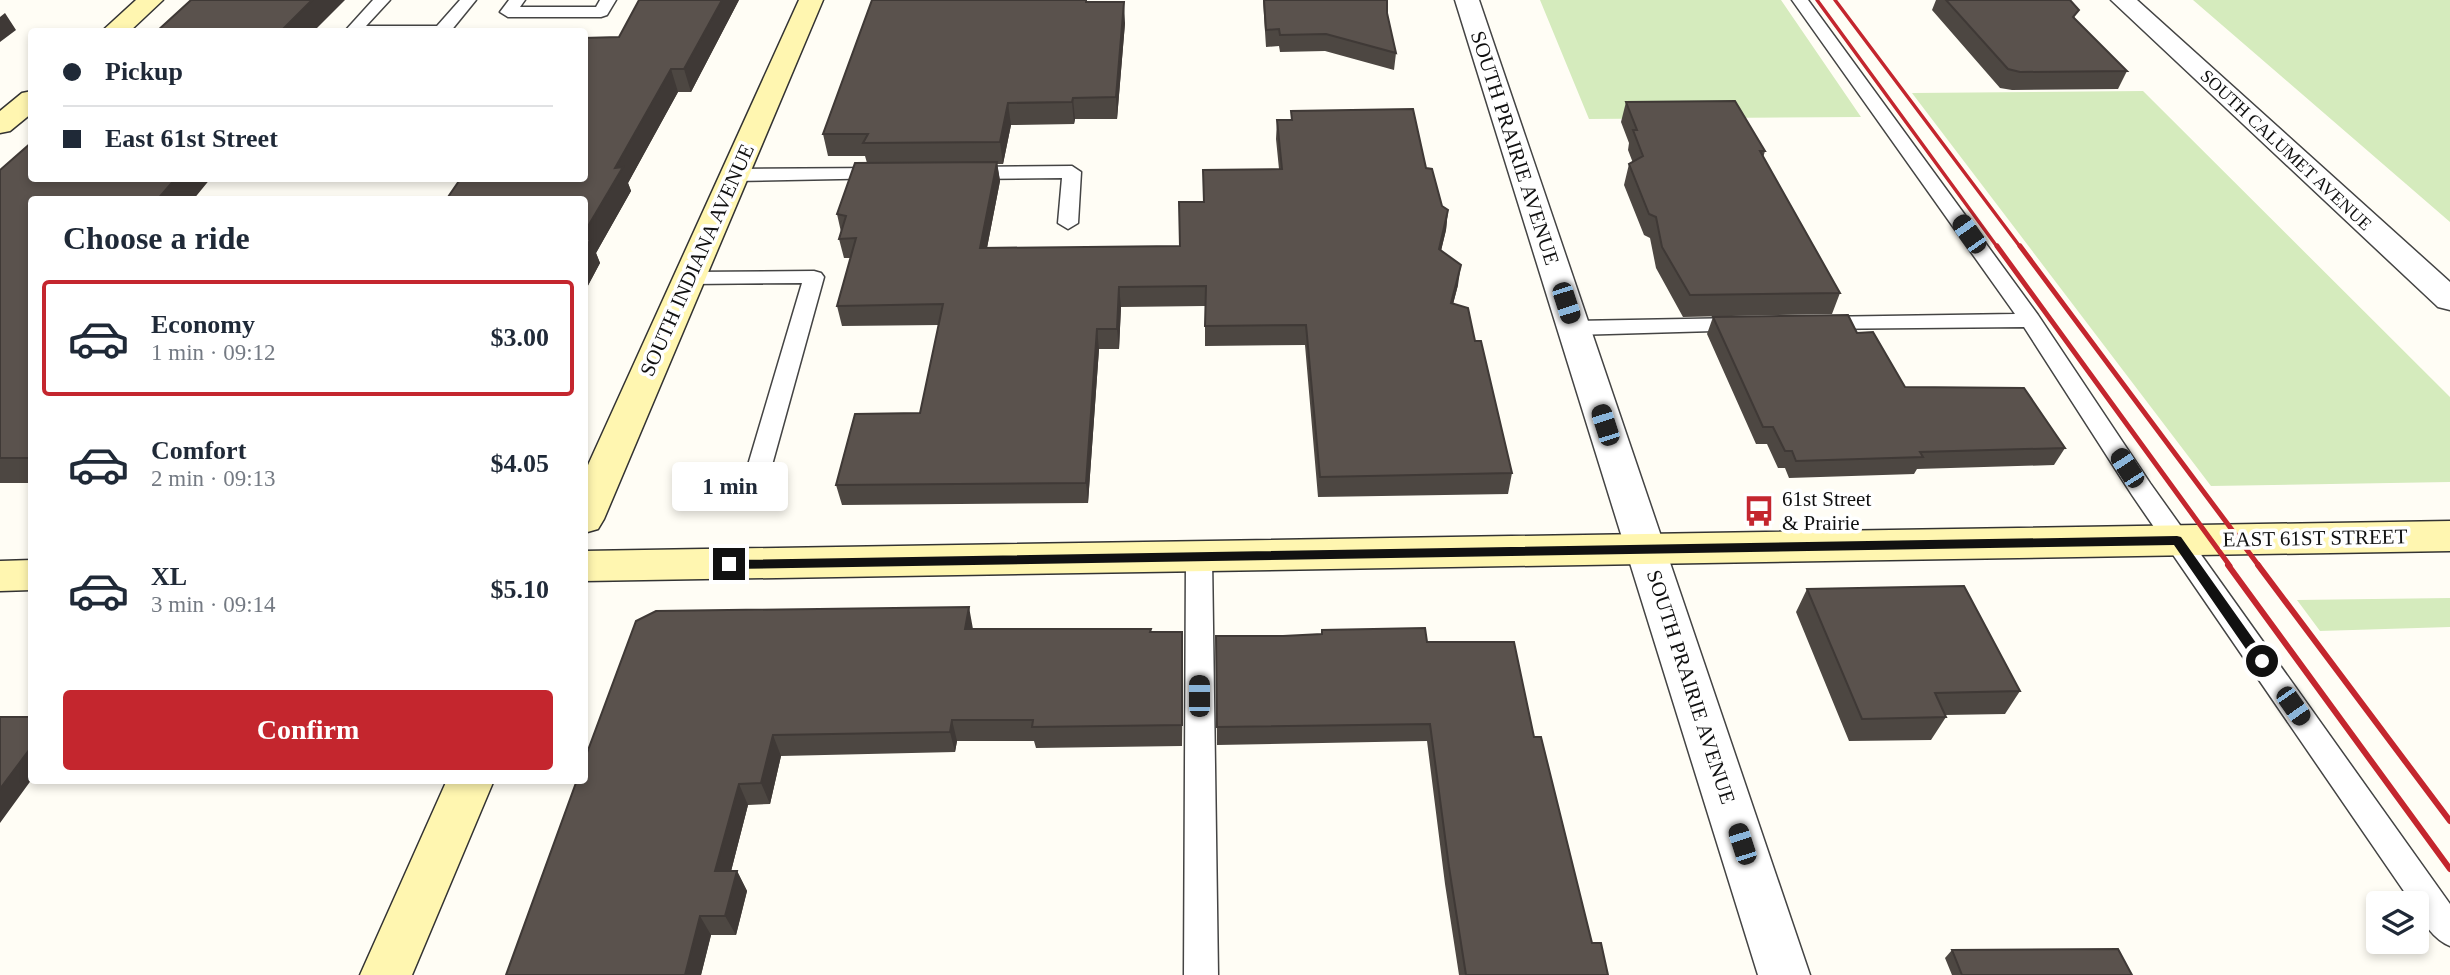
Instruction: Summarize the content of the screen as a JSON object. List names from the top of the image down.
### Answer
{
  "streets": {
    "street": [
      "SOUTH PRAIRIE AVENUE",
      "SOUTH CALUMET AVENUE",
      "SOUTH INDIANA AVENUE",
      "EAST 61ST STREET"
    ]
  },
  "crossings": [
    ["SOUTH PRAIRIE AVENUE", "EAST 61ST STREET"]
  ],
  "places": {
    "bus stop": ["61st Street & Prairie"]
  },
  "page": {
    "banner": ["Pickup", "East 61st Street"],
    "heading": "Choose a ride",
    "list": [
      {
        "name": "Economy",
        "note": "1 min · 09:12",
        "value": "$3.00"
      },
      {
        "name": "Comfort",
        "note": "2 min · 09:13",
        "value": "$4.05"
      },
      {
        "name": "XL",
        "note": "3 min · 09:14",
        "value": "$5.10"
      }
    ],
    "bubble": "1 min",
    "buttons": "Confirm"
  }
}
